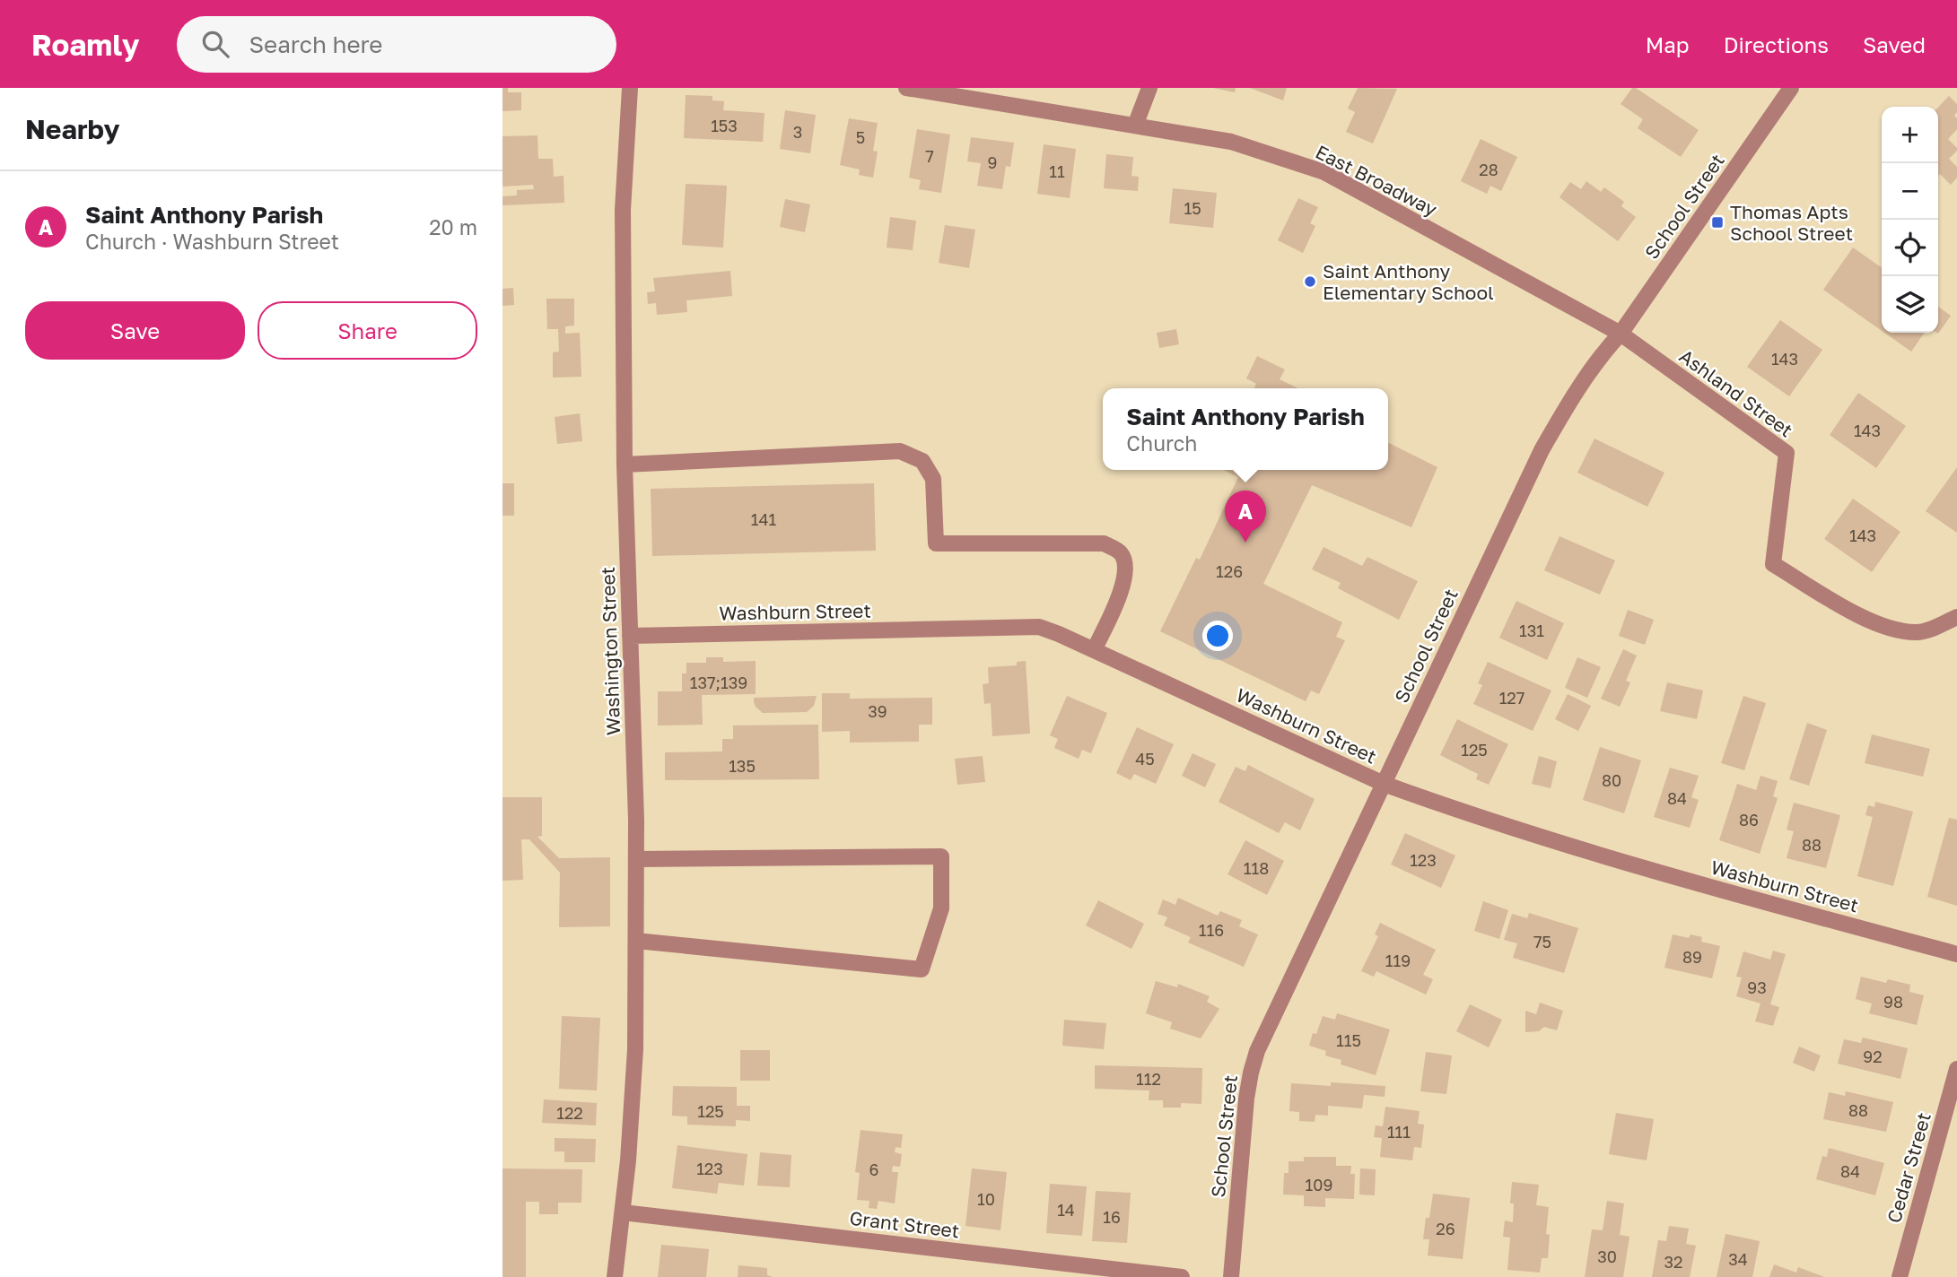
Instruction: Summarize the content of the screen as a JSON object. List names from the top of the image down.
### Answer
{
  "streets": {
    "street": [
      "East Broadway",
      "School Street",
      "Ashland Street",
      "Washburn Street",
      "Washington Street",
      "Cedar Street",
      "Grant Street"
    ]
  },
  "crossings": [
    ["East Broadway", "School Street"],
    ["East Broadway", "Ashland Street"],
    ["School Street", "Ashland Street"],
    ["School Street", "Washburn Street"],
    ["Washburn Street", "Washington Street"],
    ["Washington Street", "Grant Street"]
  ],
  "places": {
    "transit": ["Thomas Apts School Street"],
    "other": ["Saint Anthony Elementary School"]
  },
  "house_numbers": [
    "153",
    "3",
    "5",
    "7",
    "9",
    "28",
    "11",
    "15",
    "143",
    "143",
    "141",
    "143",
    "126",
    "131",
    "137;139",
    "127",
    "39",
    "125",
    "45",
    "135",
    "80",
    "84",
    "86",
    "88",
    "123",
    "118",
    "116",
    "75",
    "89",
    "119",
    "93",
    "98",
    "115",
    "92",
    "112",
    "88",
    "125",
    "122",
    "111",
    "123",
    "6",
    "84",
    "109",
    "10",
    "14",
    "16",
    "26",
    "30",
    "34",
    "32"
  ],
  "page": {
    "header": "Roamly",
    "search": "Search here",
    "nav": ["Map", "Directions", "Saved"],
    "heading": "Nearby",
    "map_buttons": ["+", "−"],
    "list": [
      {
        "mark": "A",
        "name": "Saint Anthony Parish",
        "note": "Church · Washburn Street",
        "value": "20 m"
      }
    ],
    "buttons": ["Save", "Share"],
    "popup": ["Saint Anthony Parish", "Church"],
    "pins": "A"
  }
}
